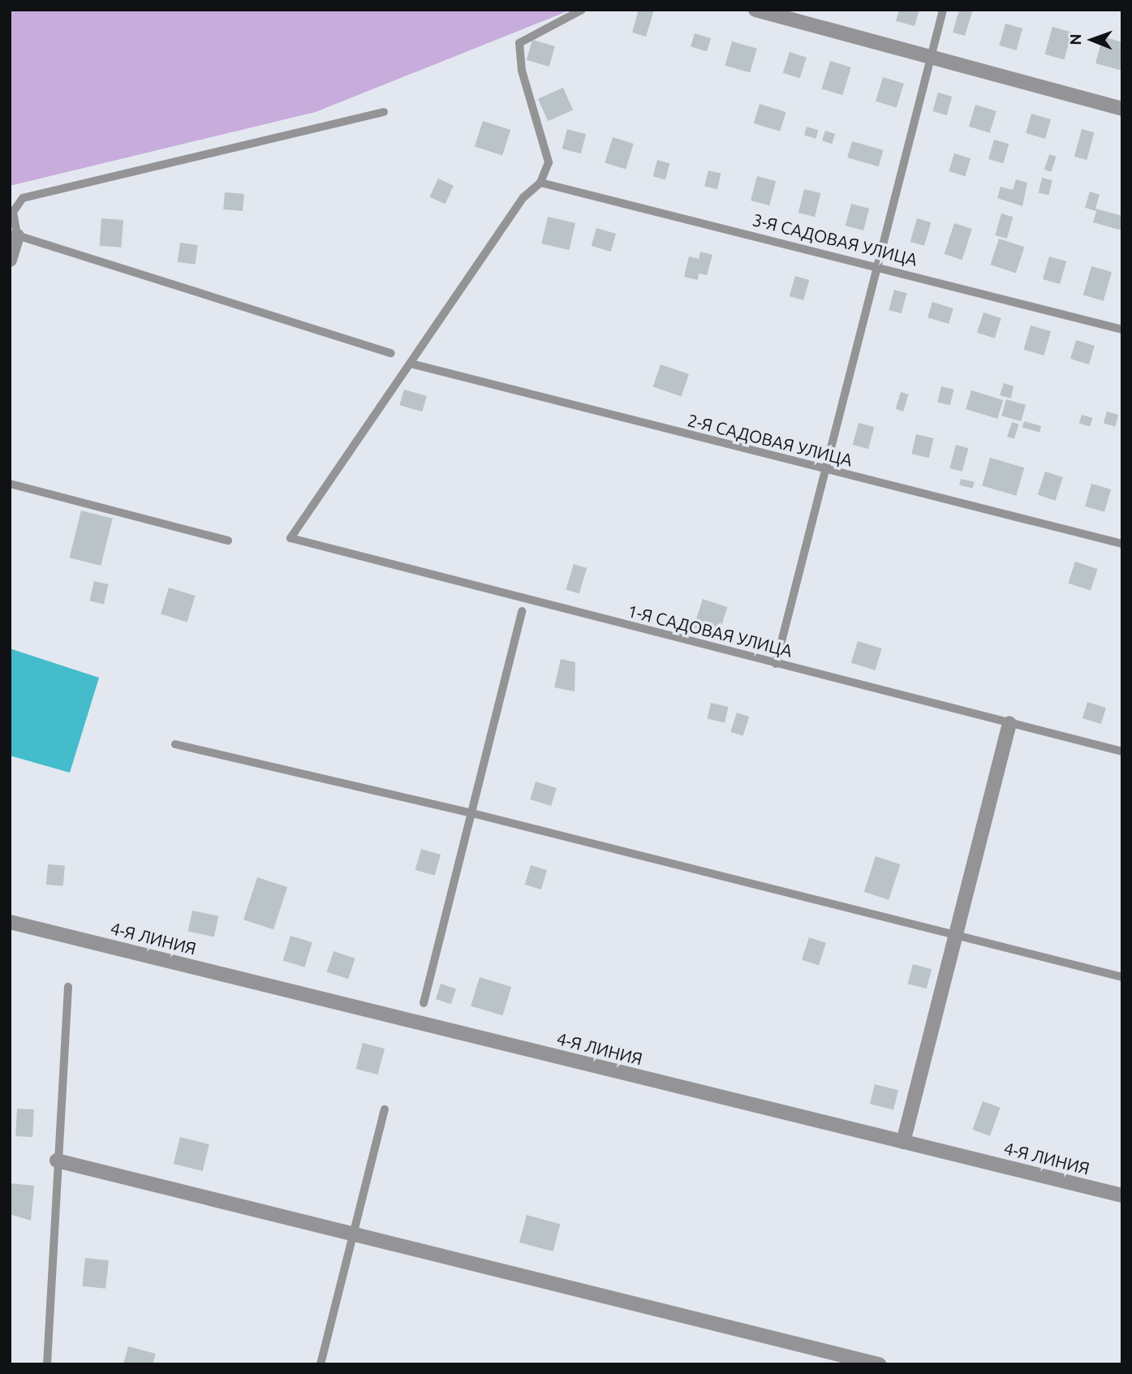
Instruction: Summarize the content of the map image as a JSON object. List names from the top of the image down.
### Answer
{
  "streets": {
    "street": ["4-Я ЛИНИЯ"],
    "lane": ["3-Я САДОВАЯ УЛИЦА", "2-Я САДОВАЯ УЛИЦА", "1-Я САДОВАЯ УЛИЦА"]
  },
  "crossings": [
    ["2-Я САДОВАЯ УЛИЦА", "1-Я САДОВАЯ УЛИЦА"]
  ],
  "north": "left"
}
